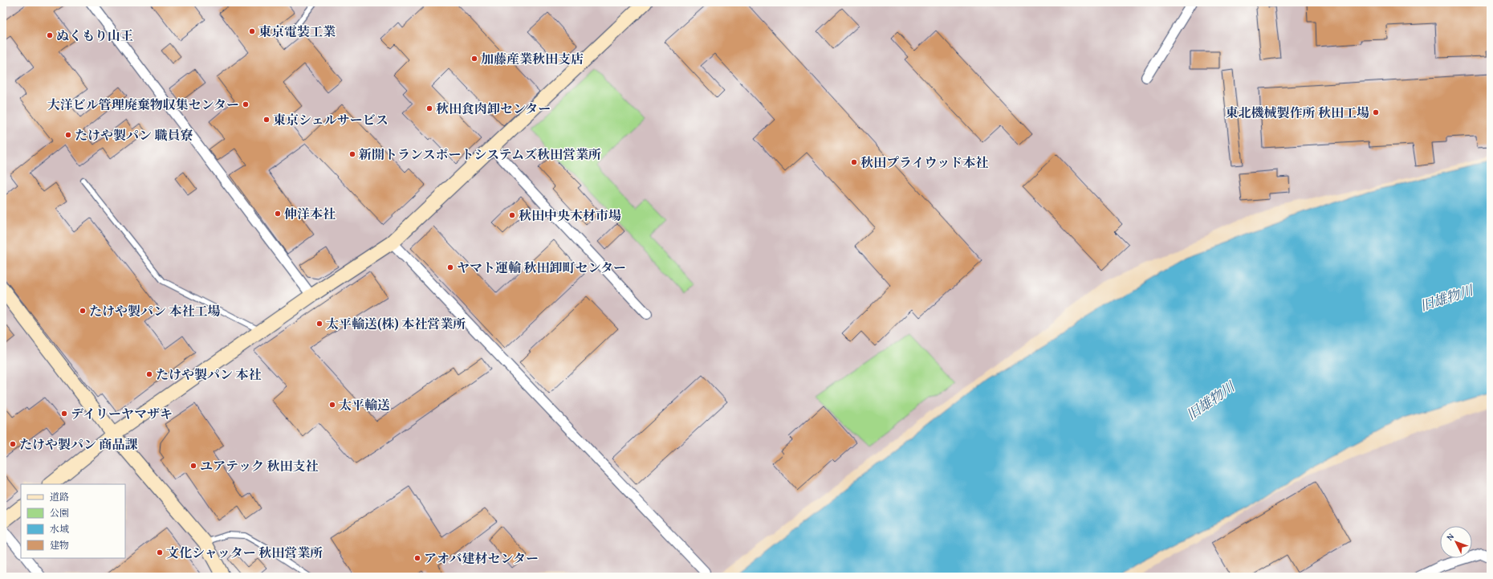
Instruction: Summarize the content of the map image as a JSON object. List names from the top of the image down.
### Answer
{
  "water": ["旧雄物川"],
  "places": [
    "東京電装工業",
    "ぬくもり山王",
    "加藤産業秋田支店",
    "大洋ビル管理廃棄物収集センター",
    "秋田食肉卸センター",
    "東北機械製作所 秋田工場",
    "東京シェルサービス",
    "たけや製パン 職員寮",
    "新開トランスポートシステムズ秋田営業所",
    "秋田プライウッド本社",
    "伸洋本社",
    "秋田中央木材市場",
    "ヤマト運輸 秋田卸町センター",
    "たけや製パン 本社工場",
    "太平輸送(株) 本社営業所",
    "たけや製パン 本社",
    "太平輸送",
    "デイリーヤマザキ",
    "たけや製パン 商品課",
    "ユアテック 秋田支社",
    "文化シャッター 秋田営業所",
    "アオバ建材センター"
  ],
  "legend": [
    "道路",
    "公園",
    "水域",
    "建物"
  ],
  "north": "top left"
}
